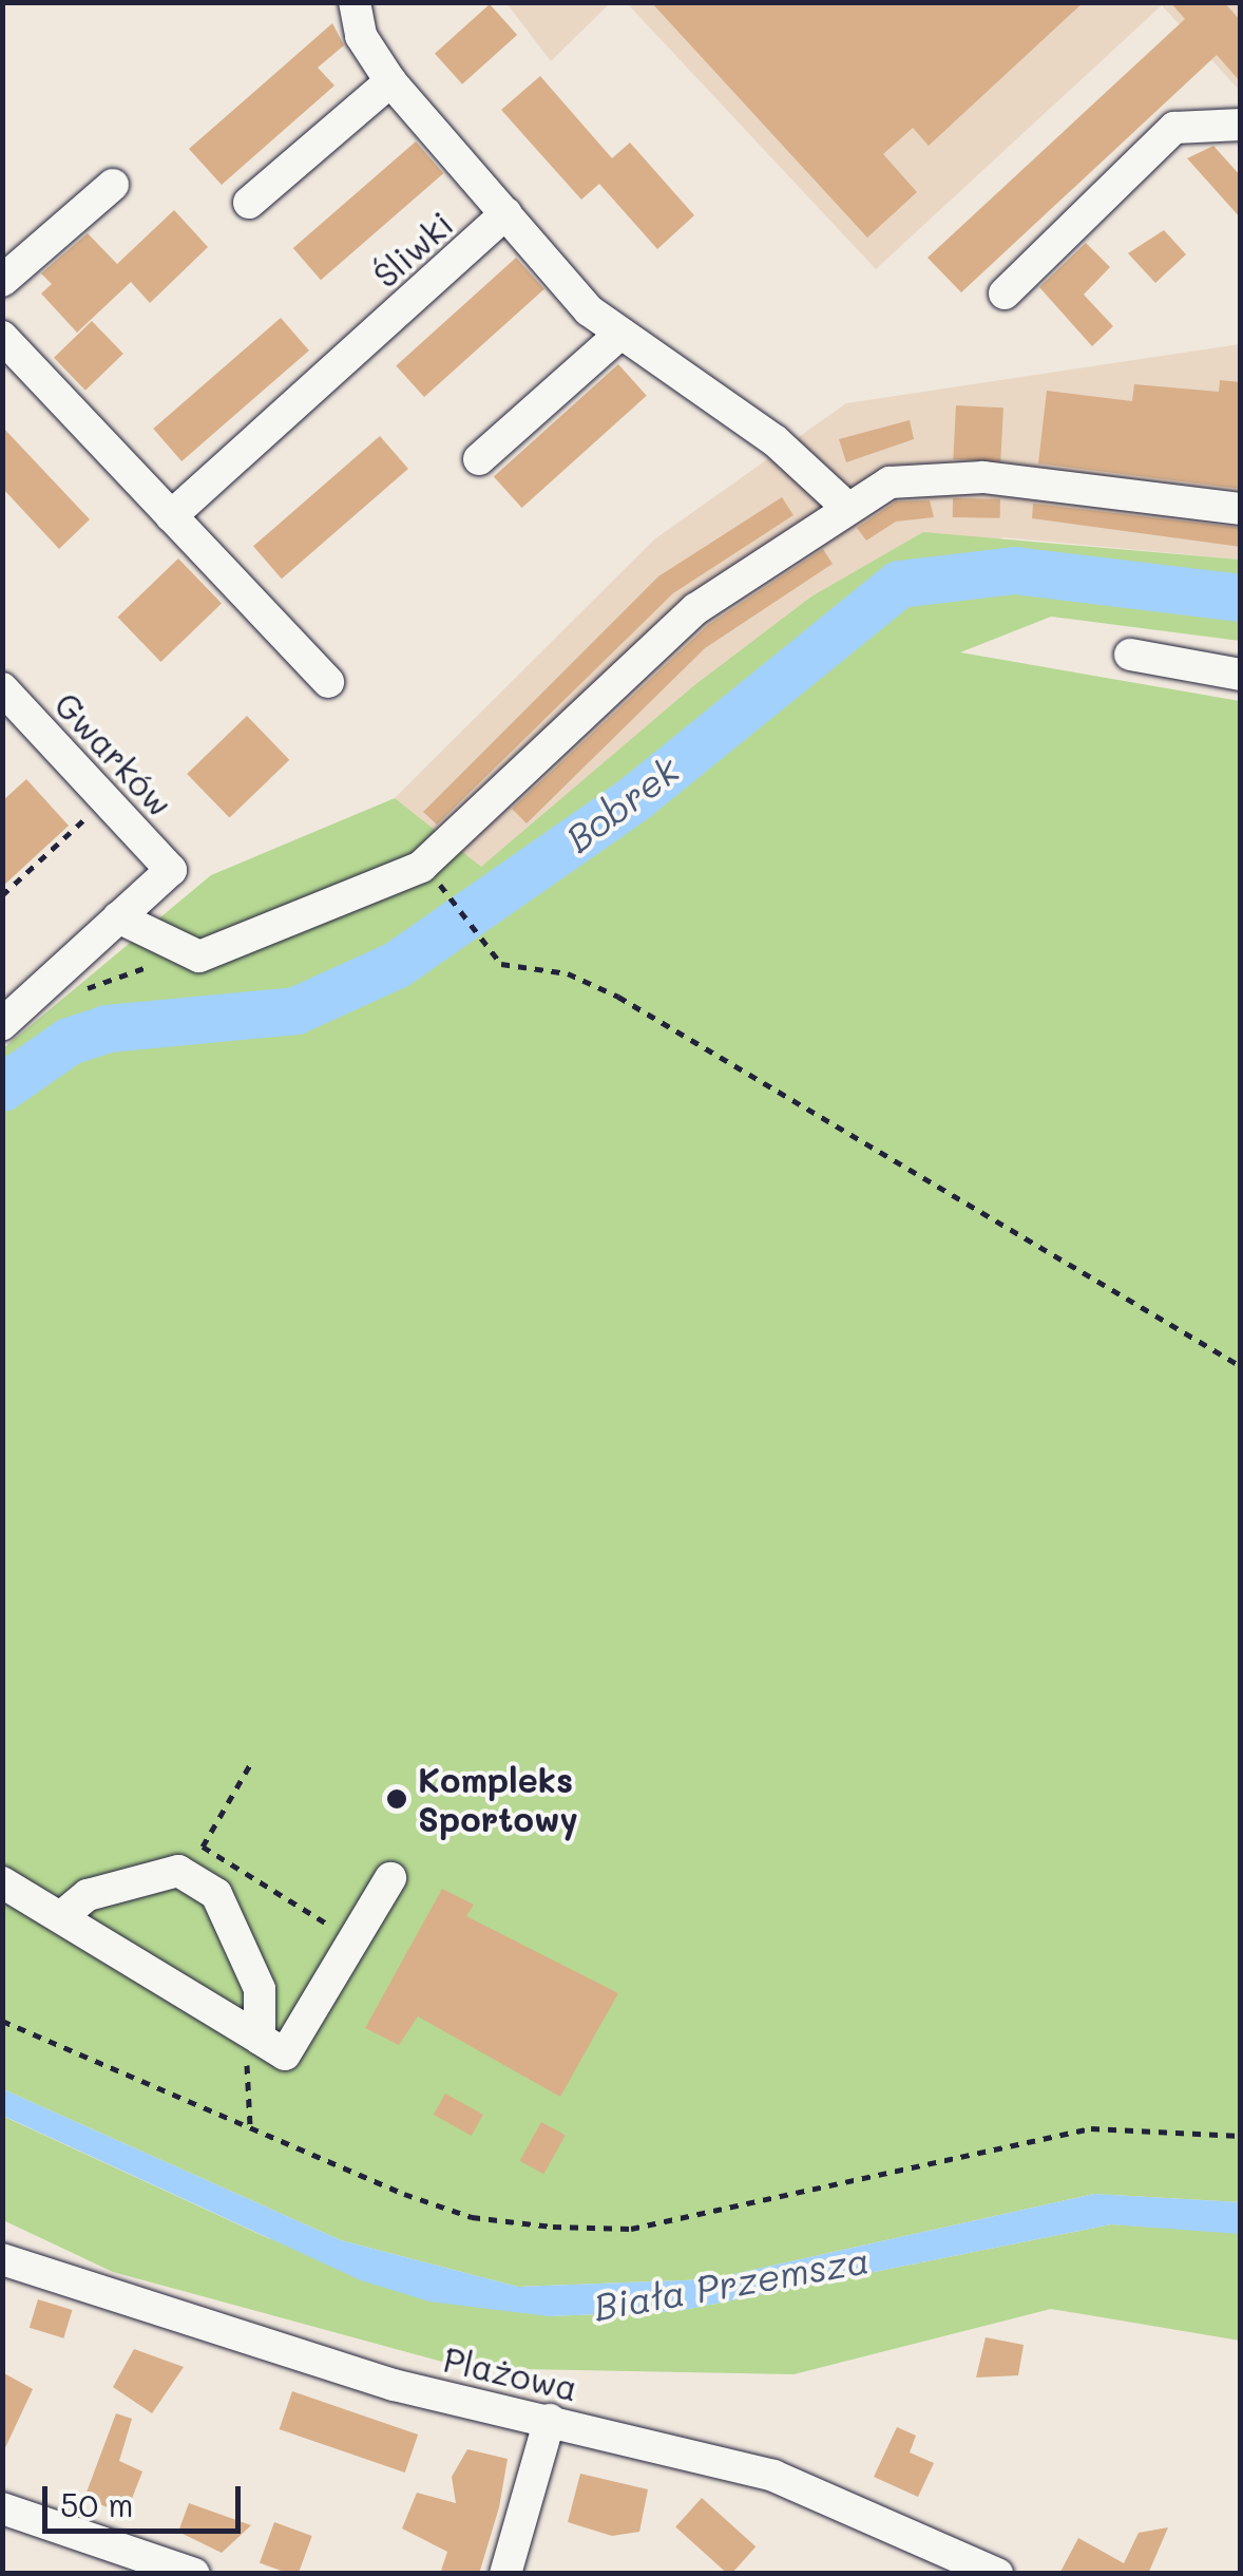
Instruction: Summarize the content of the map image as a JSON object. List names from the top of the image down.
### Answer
{
  "streets": {
    "street": ["Śliwki", "Gwarków", "Plażowa"]
  },
  "water": ["Bobrek", "Biała Przemsza"],
  "places": ["Kompleks Sportowy"],
  "scale_bar": "50 m"
}
